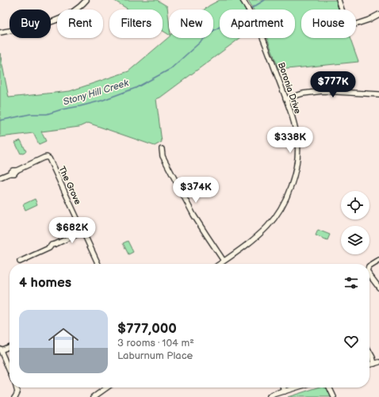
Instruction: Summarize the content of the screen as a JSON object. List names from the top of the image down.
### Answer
{
  "streets": {
    "street": ["Boronia Drive", "The Grove"]
  },
  "water": ["Stony Hill Creek"],
  "page": {
    "chip": [
      "Buy",
      "Rent",
      "Filters",
      "New",
      "Apartment",
      "House"
    ],
    "price": [
      "$777K",
      "$338K",
      "$374K",
      "$682K"
    ],
    "heading": "4 homes",
    "list": [
      {
        "name": "$777,000",
        "note": "3 rooms · 104 m² · Laburnum Place"
      }
    ]
  }
}
